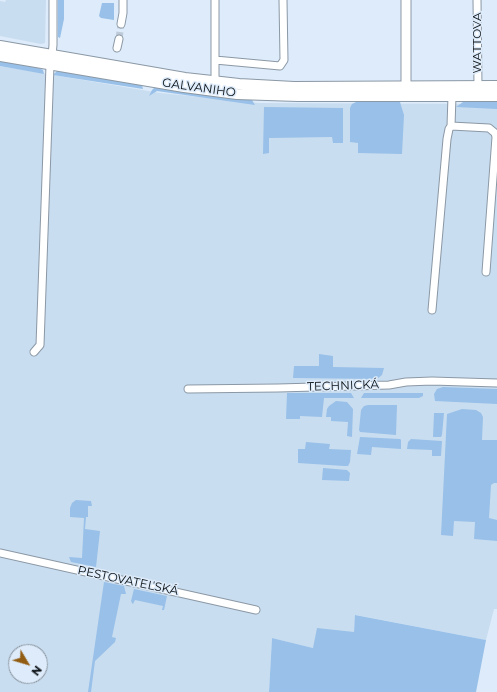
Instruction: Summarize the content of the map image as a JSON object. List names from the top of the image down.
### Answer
{
  "streets": {
    "main road": ["GALVANIHO"],
    "street": ["WATTOVA", "TECHNICKÁ", "PESTOVATEĽSKÁ"]
  },
  "crossings": [
    ["WATTOVA", "GALVANIHO"]
  ],
  "north": "bottom right"
}
